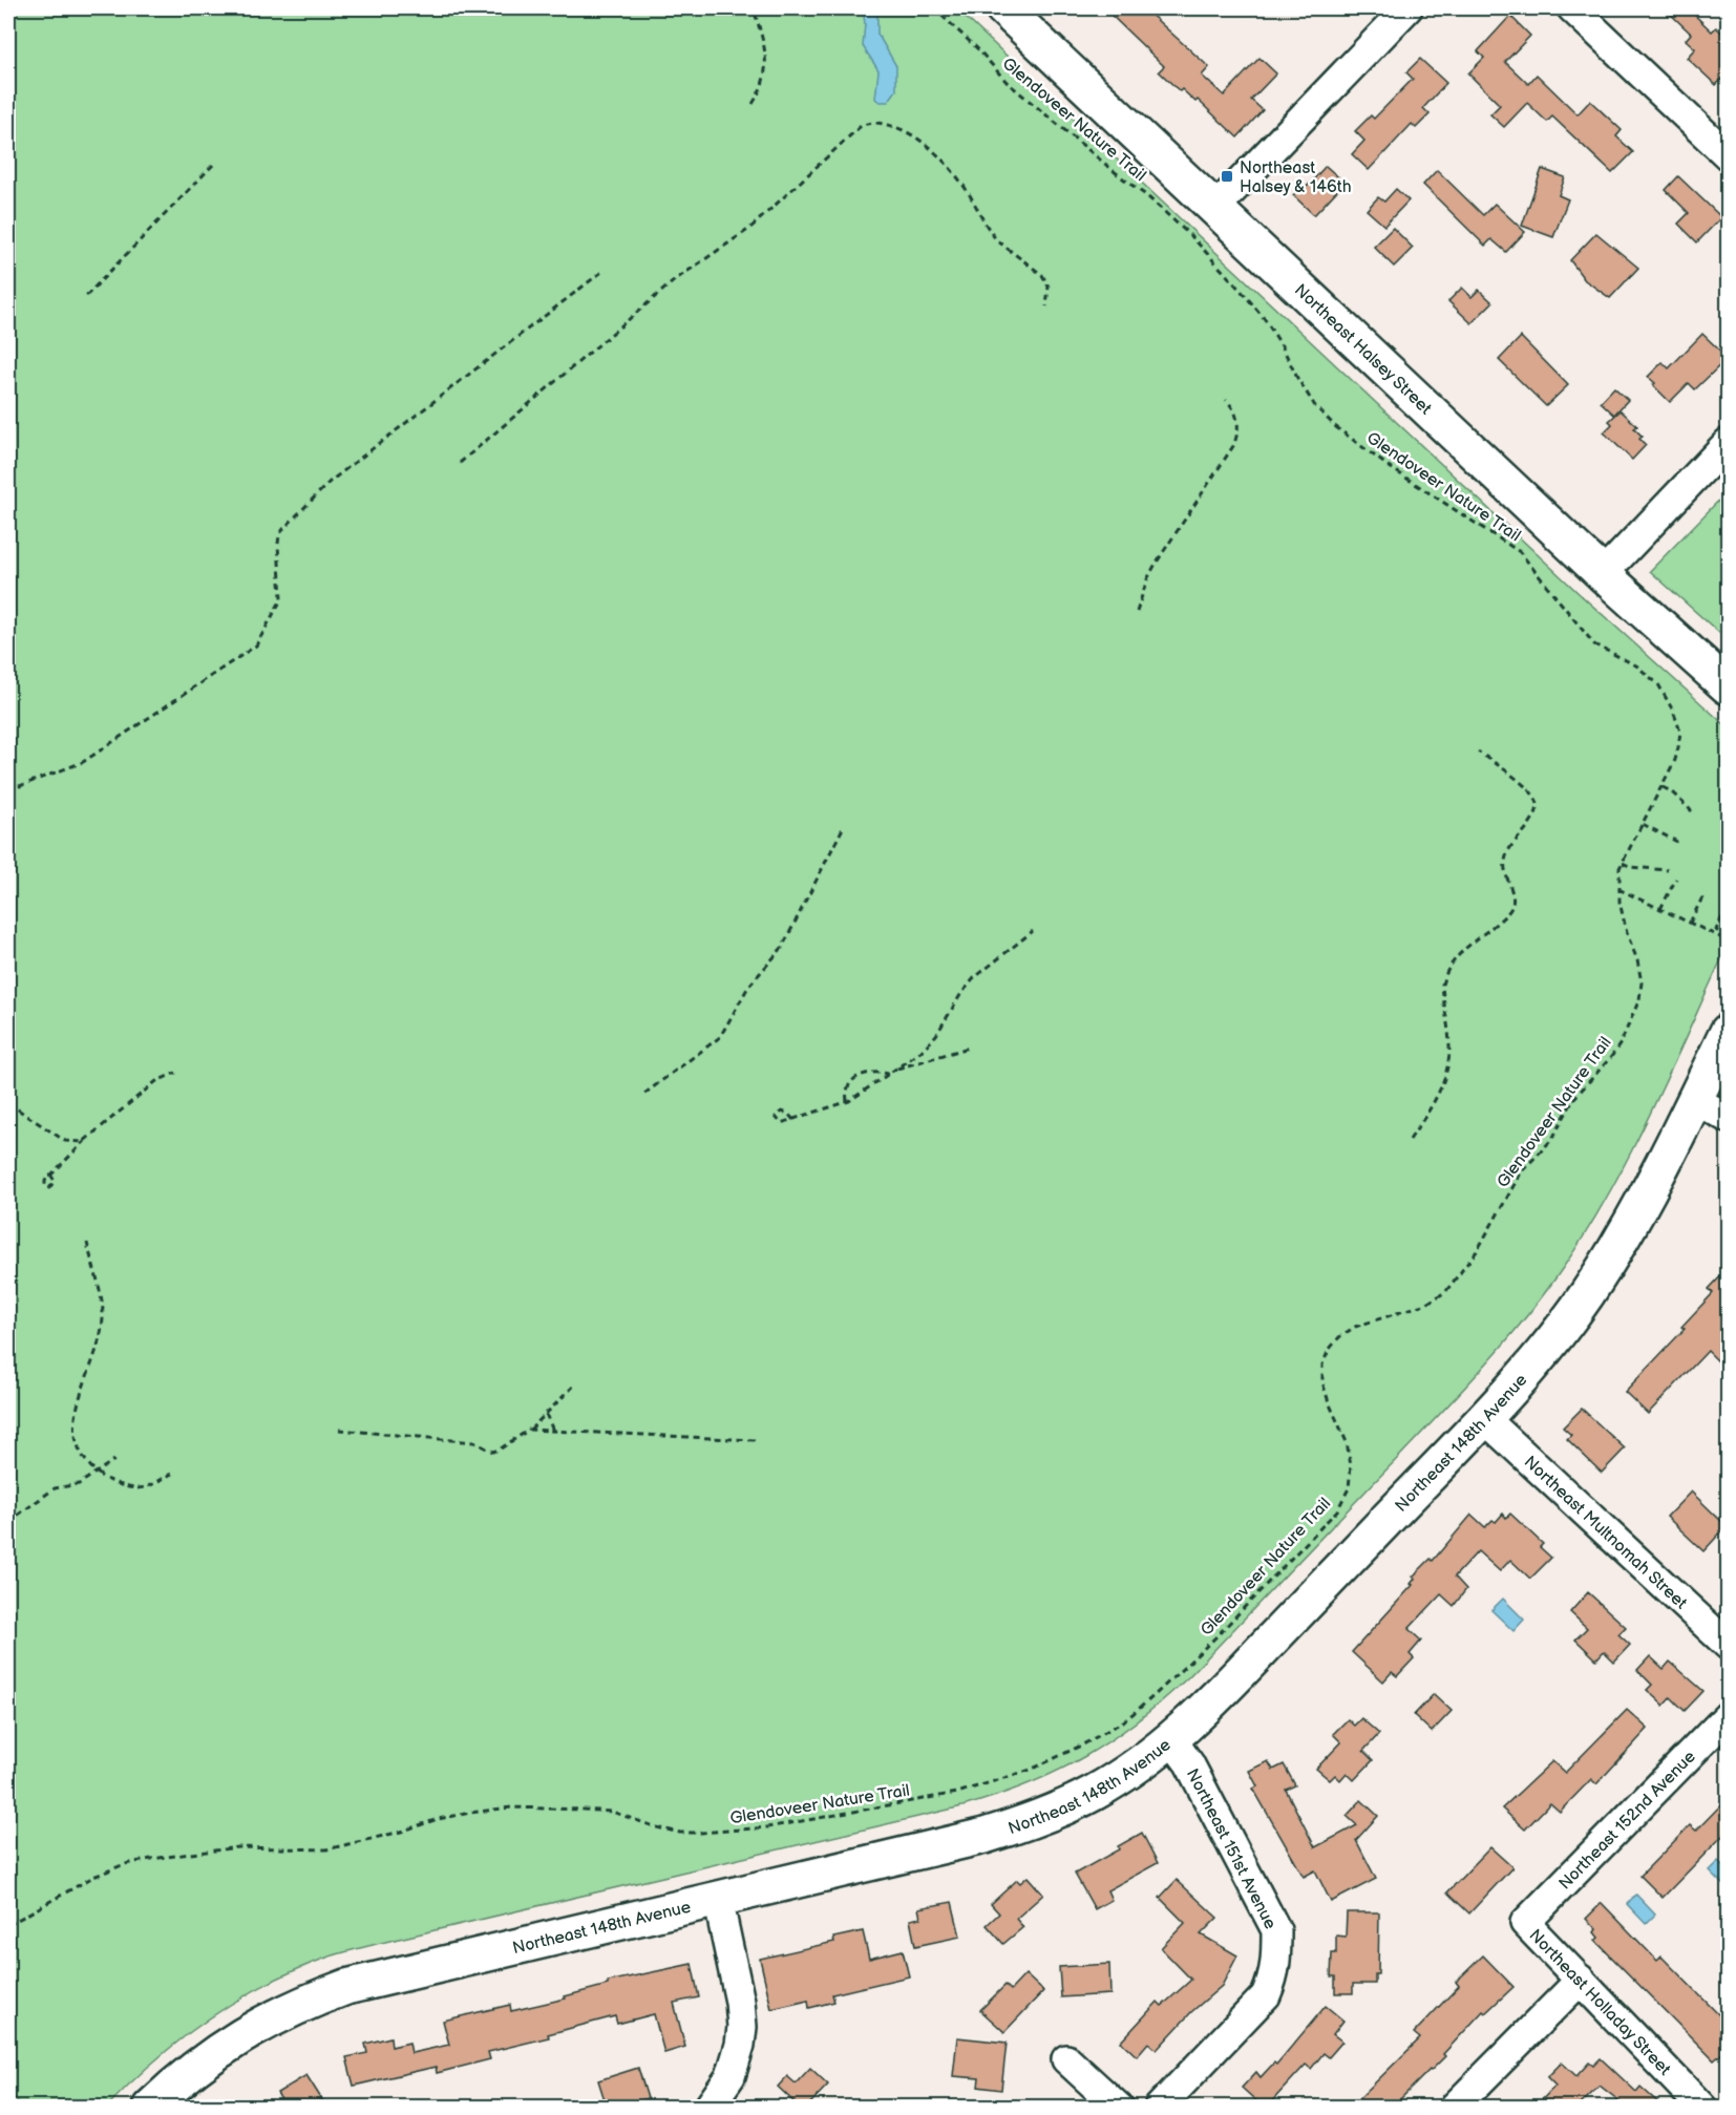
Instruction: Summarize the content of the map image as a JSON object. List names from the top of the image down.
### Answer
{
  "streets": {
    "main road": ["Northeast Halsey Street", "Northeast 148th Avenue"],
    "street": [
      "Northeast Multnomah Street",
      "Northeast 152nd Avenue",
      "Northeast 151st Avenue",
      "Northeast Holladay Street"
    ],
    "path": ["Glendoveer Nature Trail"]
  },
  "crossings": [
    ["Northeast 148th Avenue", "Northeast Multnomah Street"],
    ["Northeast 148th Avenue", "Northeast 151st Avenue"],
    ["Northeast 152nd Avenue", "Northeast Holladay Street"]
  ],
  "places": {
    "transit": ["Northeast Halsey & 146th"]
  }
}
